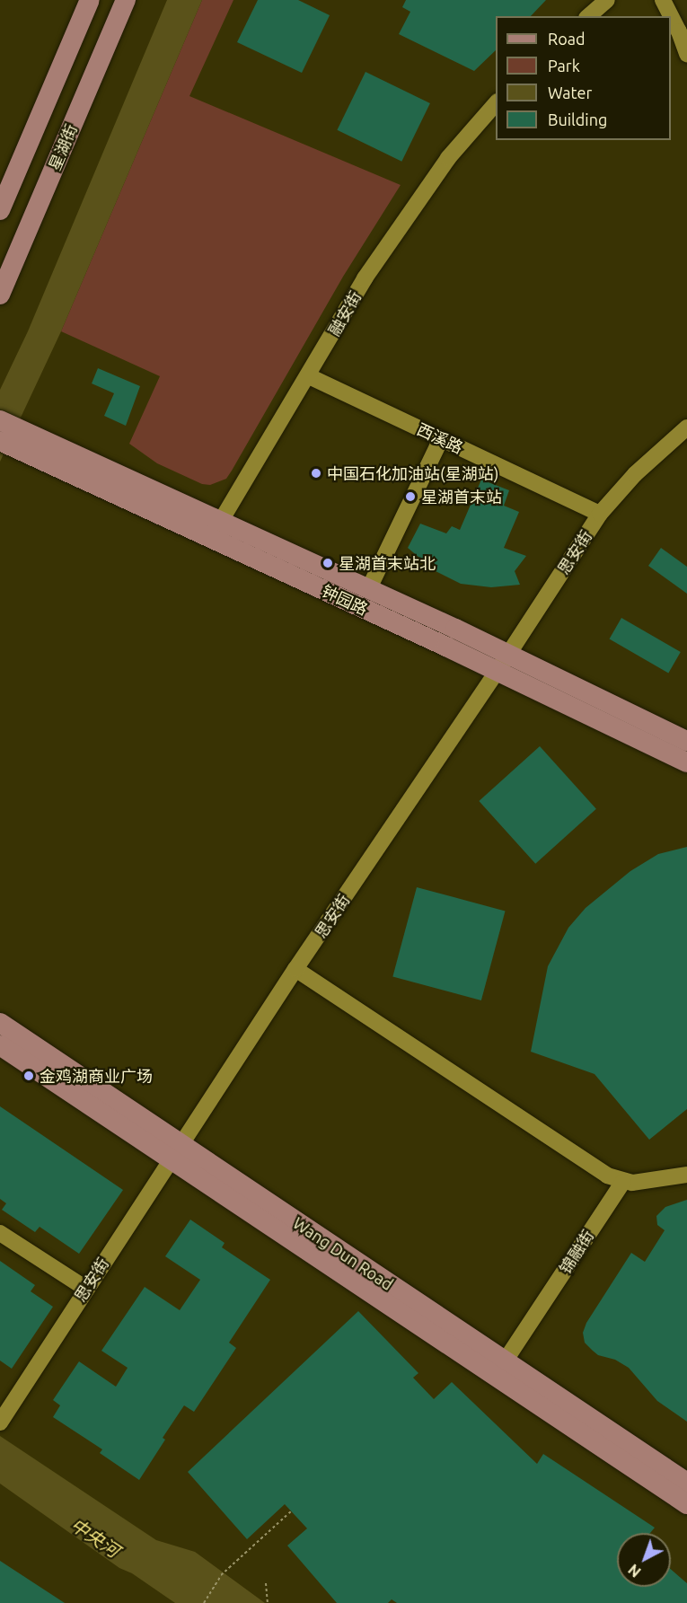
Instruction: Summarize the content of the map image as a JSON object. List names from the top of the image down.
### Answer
{
  "streets": {
    "main road": ["星湖街", "钟园路", "Wang Dun Road"],
    "street": [
      "融安街",
      "西溪路",
      "思安街",
      "锦融街"
    ]
  },
  "crossings": [
    ["融安街", "西溪路"],
    ["融安街", "钟园路"],
    ["西溪路", "思安街"],
    ["思安街", "钟园路"],
    ["思安街", "Wang Dun Road"],
    ["锦融街", "Wang Dun Road"]
  ],
  "water": ["中央河"],
  "places": [
    "中国石化加油站(星湖站)",
    "星湖首末站",
    "星湖首末站北",
    "金鸡湖商业广场"
  ],
  "legend": [
    "Road",
    "Park",
    "Water",
    "Building"
  ],
  "north": "bottom left"
}
